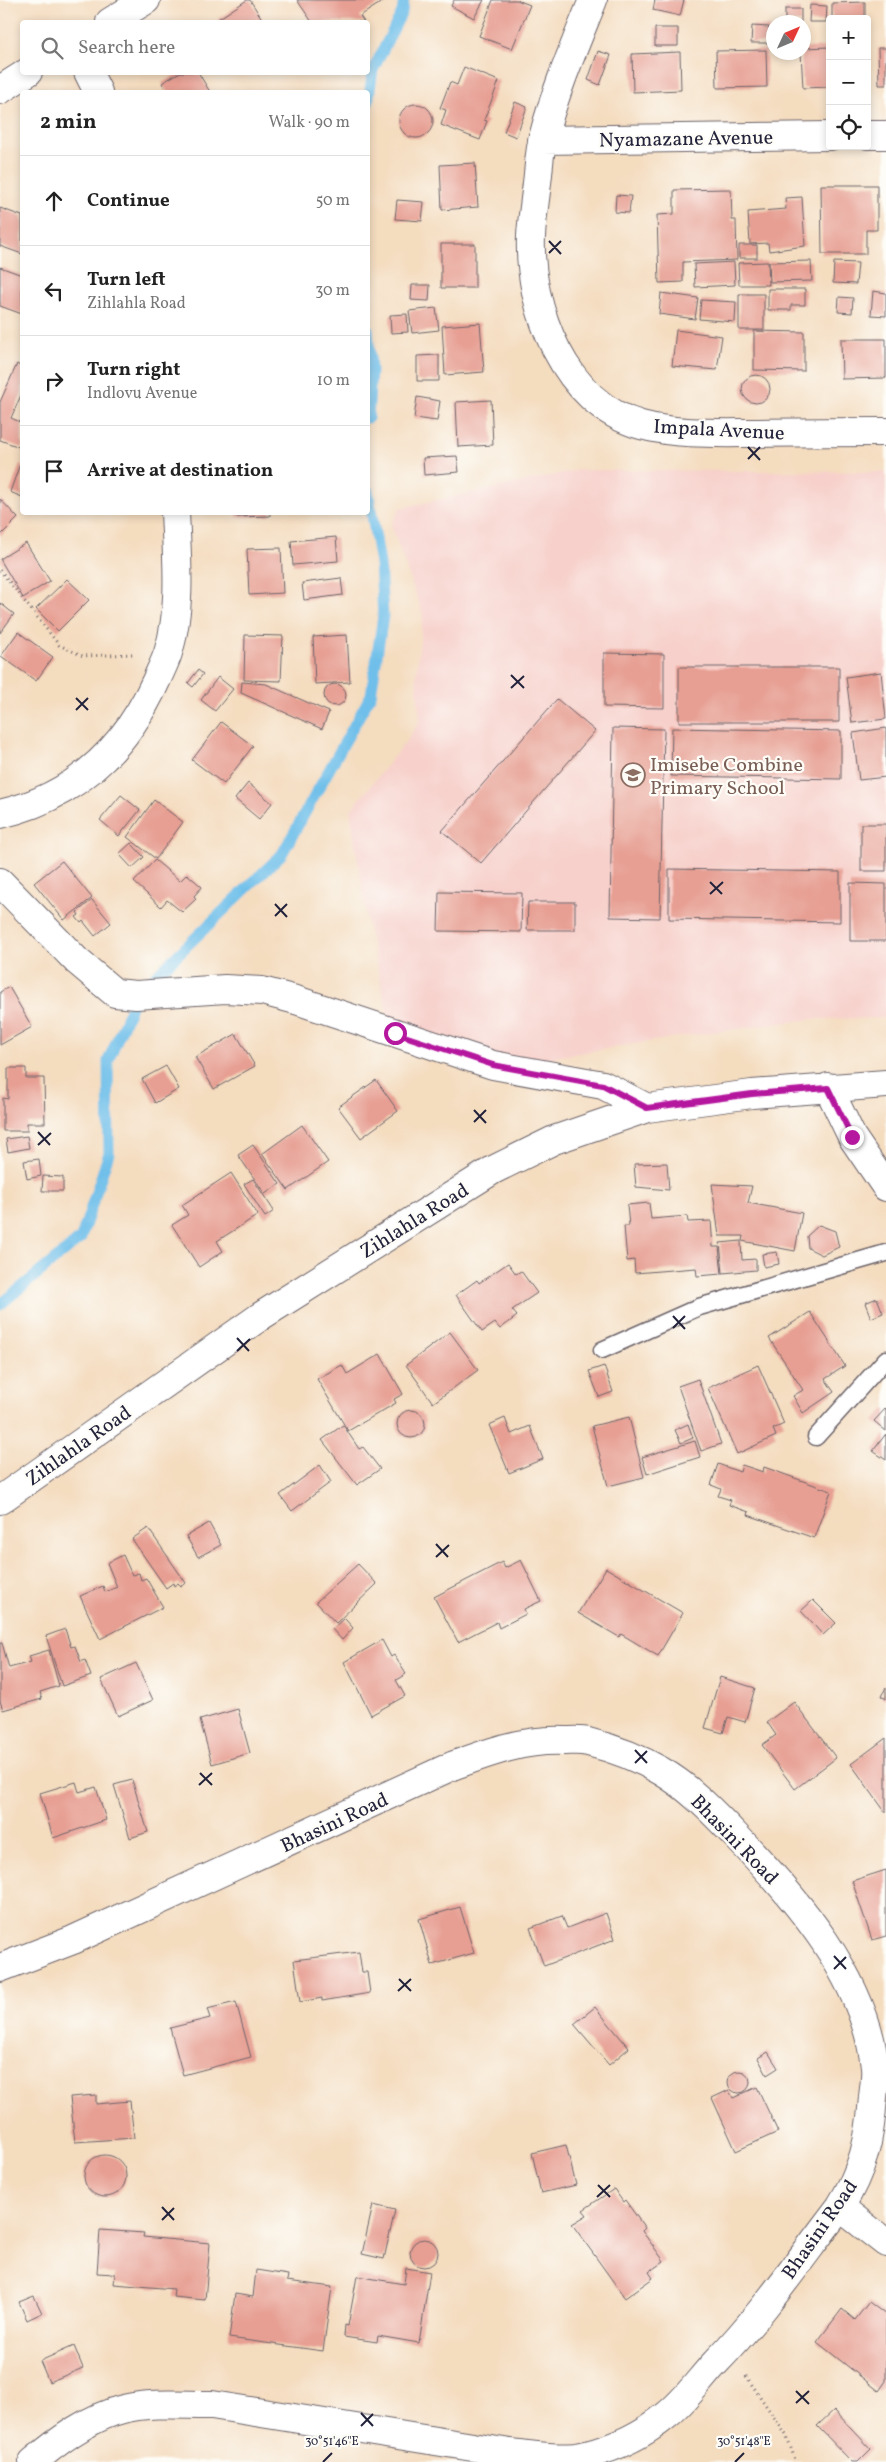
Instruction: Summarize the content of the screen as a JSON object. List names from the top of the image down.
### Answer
{
  "streets": {
    "street": [
      "Nyamazane Avenue",
      "Impala Avenue",
      "Zihlahla Road",
      "Bhasini Road"
    ]
  },
  "crossings": [
    ["Nyamazane Avenue", "Impala Avenue"]
  ],
  "places": {
    "school or university": ["Imisebe Combine Primary School"]
  },
  "north": "top right",
  "page": {
    "map_buttons": ["+", "−"],
    "search": "Search here",
    "heading": ["2 min", "Walk · 90 m"],
    "list": [
      ["Continue", "50 m"],
      ["Turn left", "Zihlahla Road", "30 m"],
      ["Turn right", "Indlovu Avenue", "10 m"],
      "Arrive at destination"
    ]
  },
  "coordinates": ["30°51'46\"E", "30°51'48\"E"]
}
